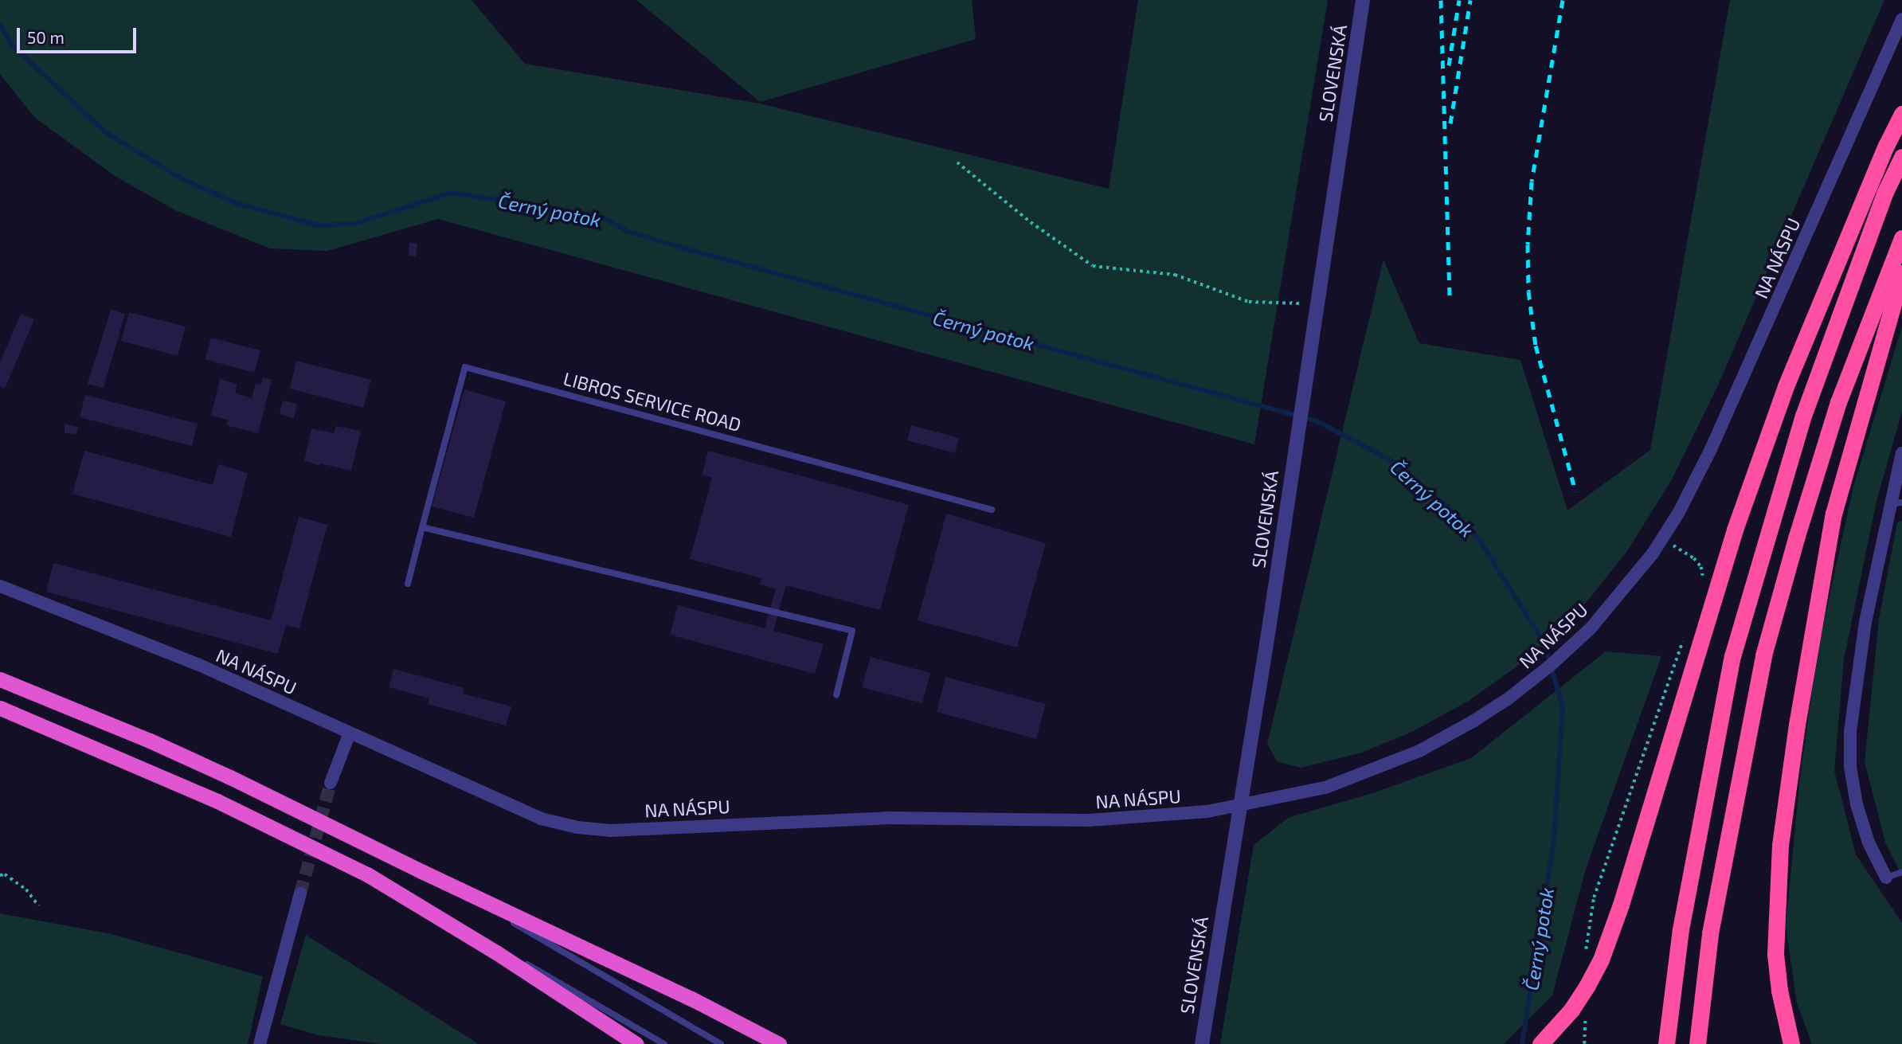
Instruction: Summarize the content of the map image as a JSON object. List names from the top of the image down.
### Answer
{
  "streets": {
    "street": ["SLOVENSKÁ", "NA NÁSPU"],
    "lane": ["LIBROS SERVICE ROAD"]
  },
  "crossings": [
    ["SLOVENSKÁ", "NA NÁSPU"]
  ],
  "water": ["Černý potok"],
  "scale_bar": "50 m"
}
